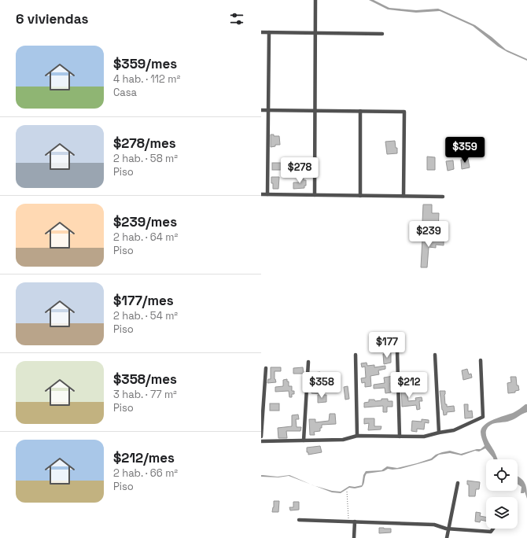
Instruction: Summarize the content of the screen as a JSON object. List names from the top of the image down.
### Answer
{
  "page": {
    "heading": "6 viviendas",
    "list": [
      {
        "name": "$359/mes",
        "note": "4 hab. · 112 m² · Casa"
      },
      {
        "name": "$278/mes",
        "note": "2 hab. · 58 m² · Piso"
      },
      {
        "name": "$239/mes",
        "note": "2 hab. · 64 m² · Piso"
      },
      {
        "name": "$177/mes",
        "note": "2 hab. · 54 m² · Piso"
      },
      {
        "name": "$358/mes",
        "note": "3 hab. · 77 m² · Piso"
      },
      {
        "name": "$212/mes",
        "note": "2 hab. · 66 m² · Piso"
      }
    ],
    "price": [
      "$359",
      "$278",
      "$239",
      "$177",
      "$358",
      "$212"
    ]
  }
}
